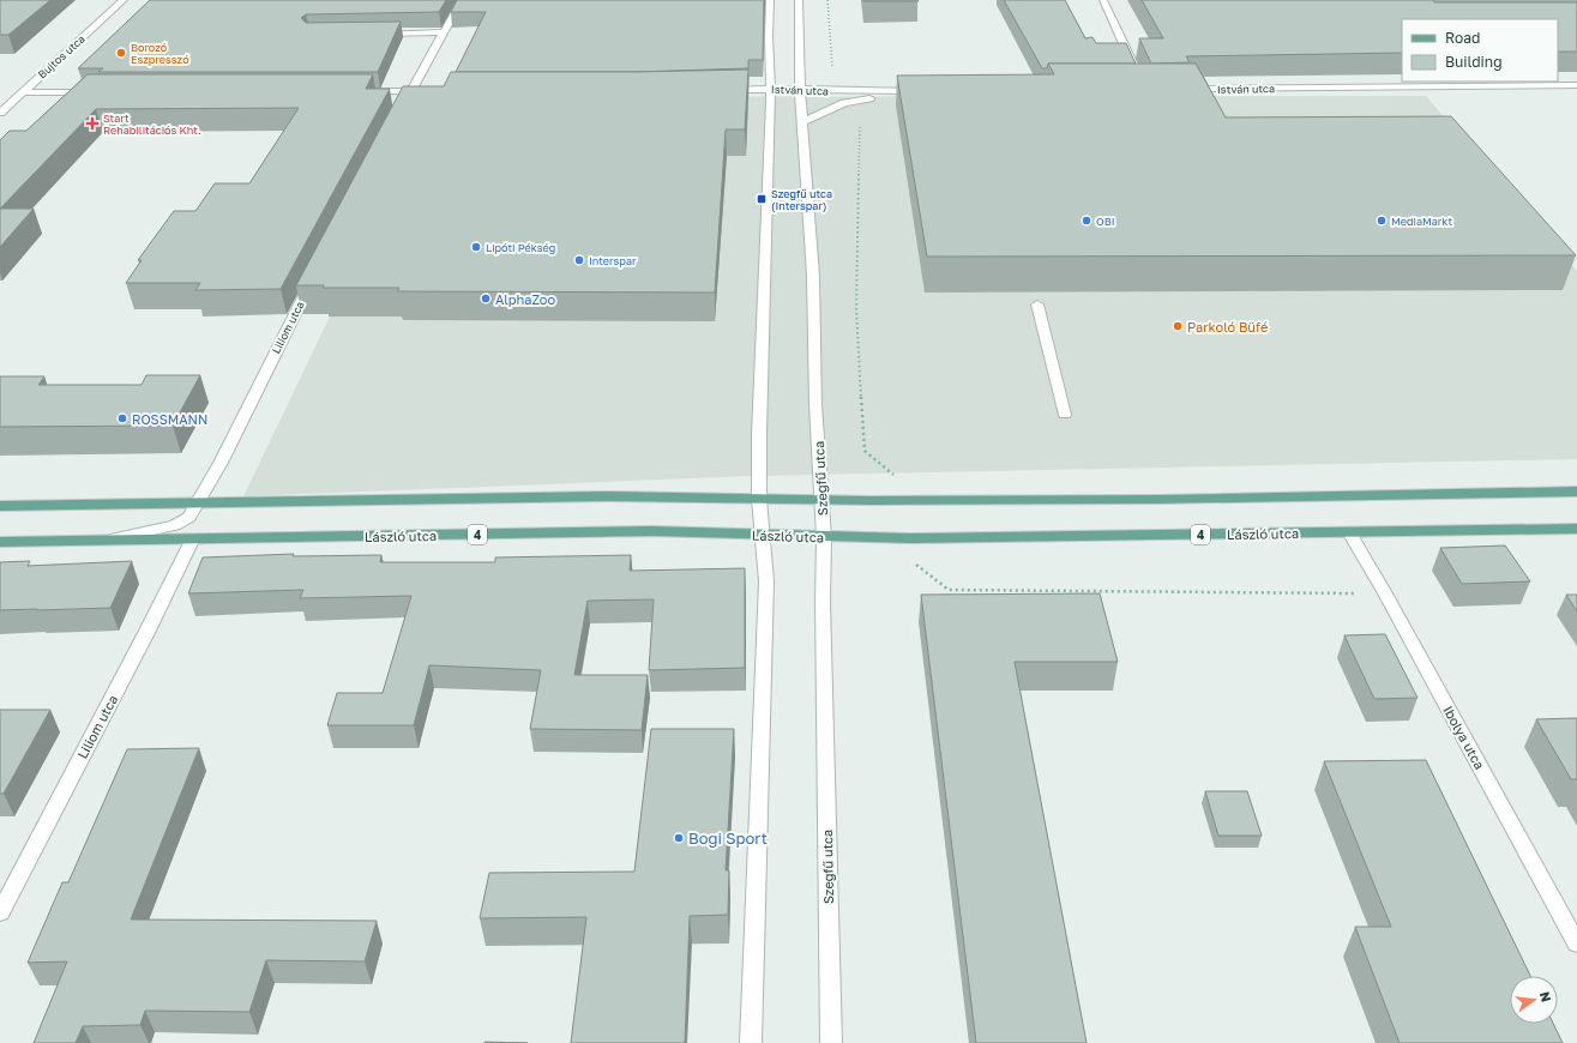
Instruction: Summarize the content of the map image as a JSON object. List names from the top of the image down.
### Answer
{
  "streets": {
    "main road": ["László utca", "4"],
    "street": [
      "Bujtos utca",
      "István utca",
      "Liliom utca",
      "Szegfű utca",
      "Ibolya utca"
    ]
  },
  "crossings": [
    ["István utca", "Szegfű utca"],
    ["Liliom utca", "László utca"],
    ["Szegfű utca", "László utca"],
    ["László utca", "Ibolya utca"]
  ],
  "places": {
    "other": [
      "Borozó Eszpresszó",
      "OBI",
      "MediaMarkt",
      "Lipóti Pékség",
      "Interspar",
      "AlphaZoo",
      "Parkoló Büfé",
      "ROSSMANN",
      "Bogi Sport"
    ],
    "health": ["Start Rehabilitációs Kht."],
    "transit": ["Szegfű utca (Interspar)"]
  },
  "legend": ["Road", "Building"],
  "north": "right"
}
